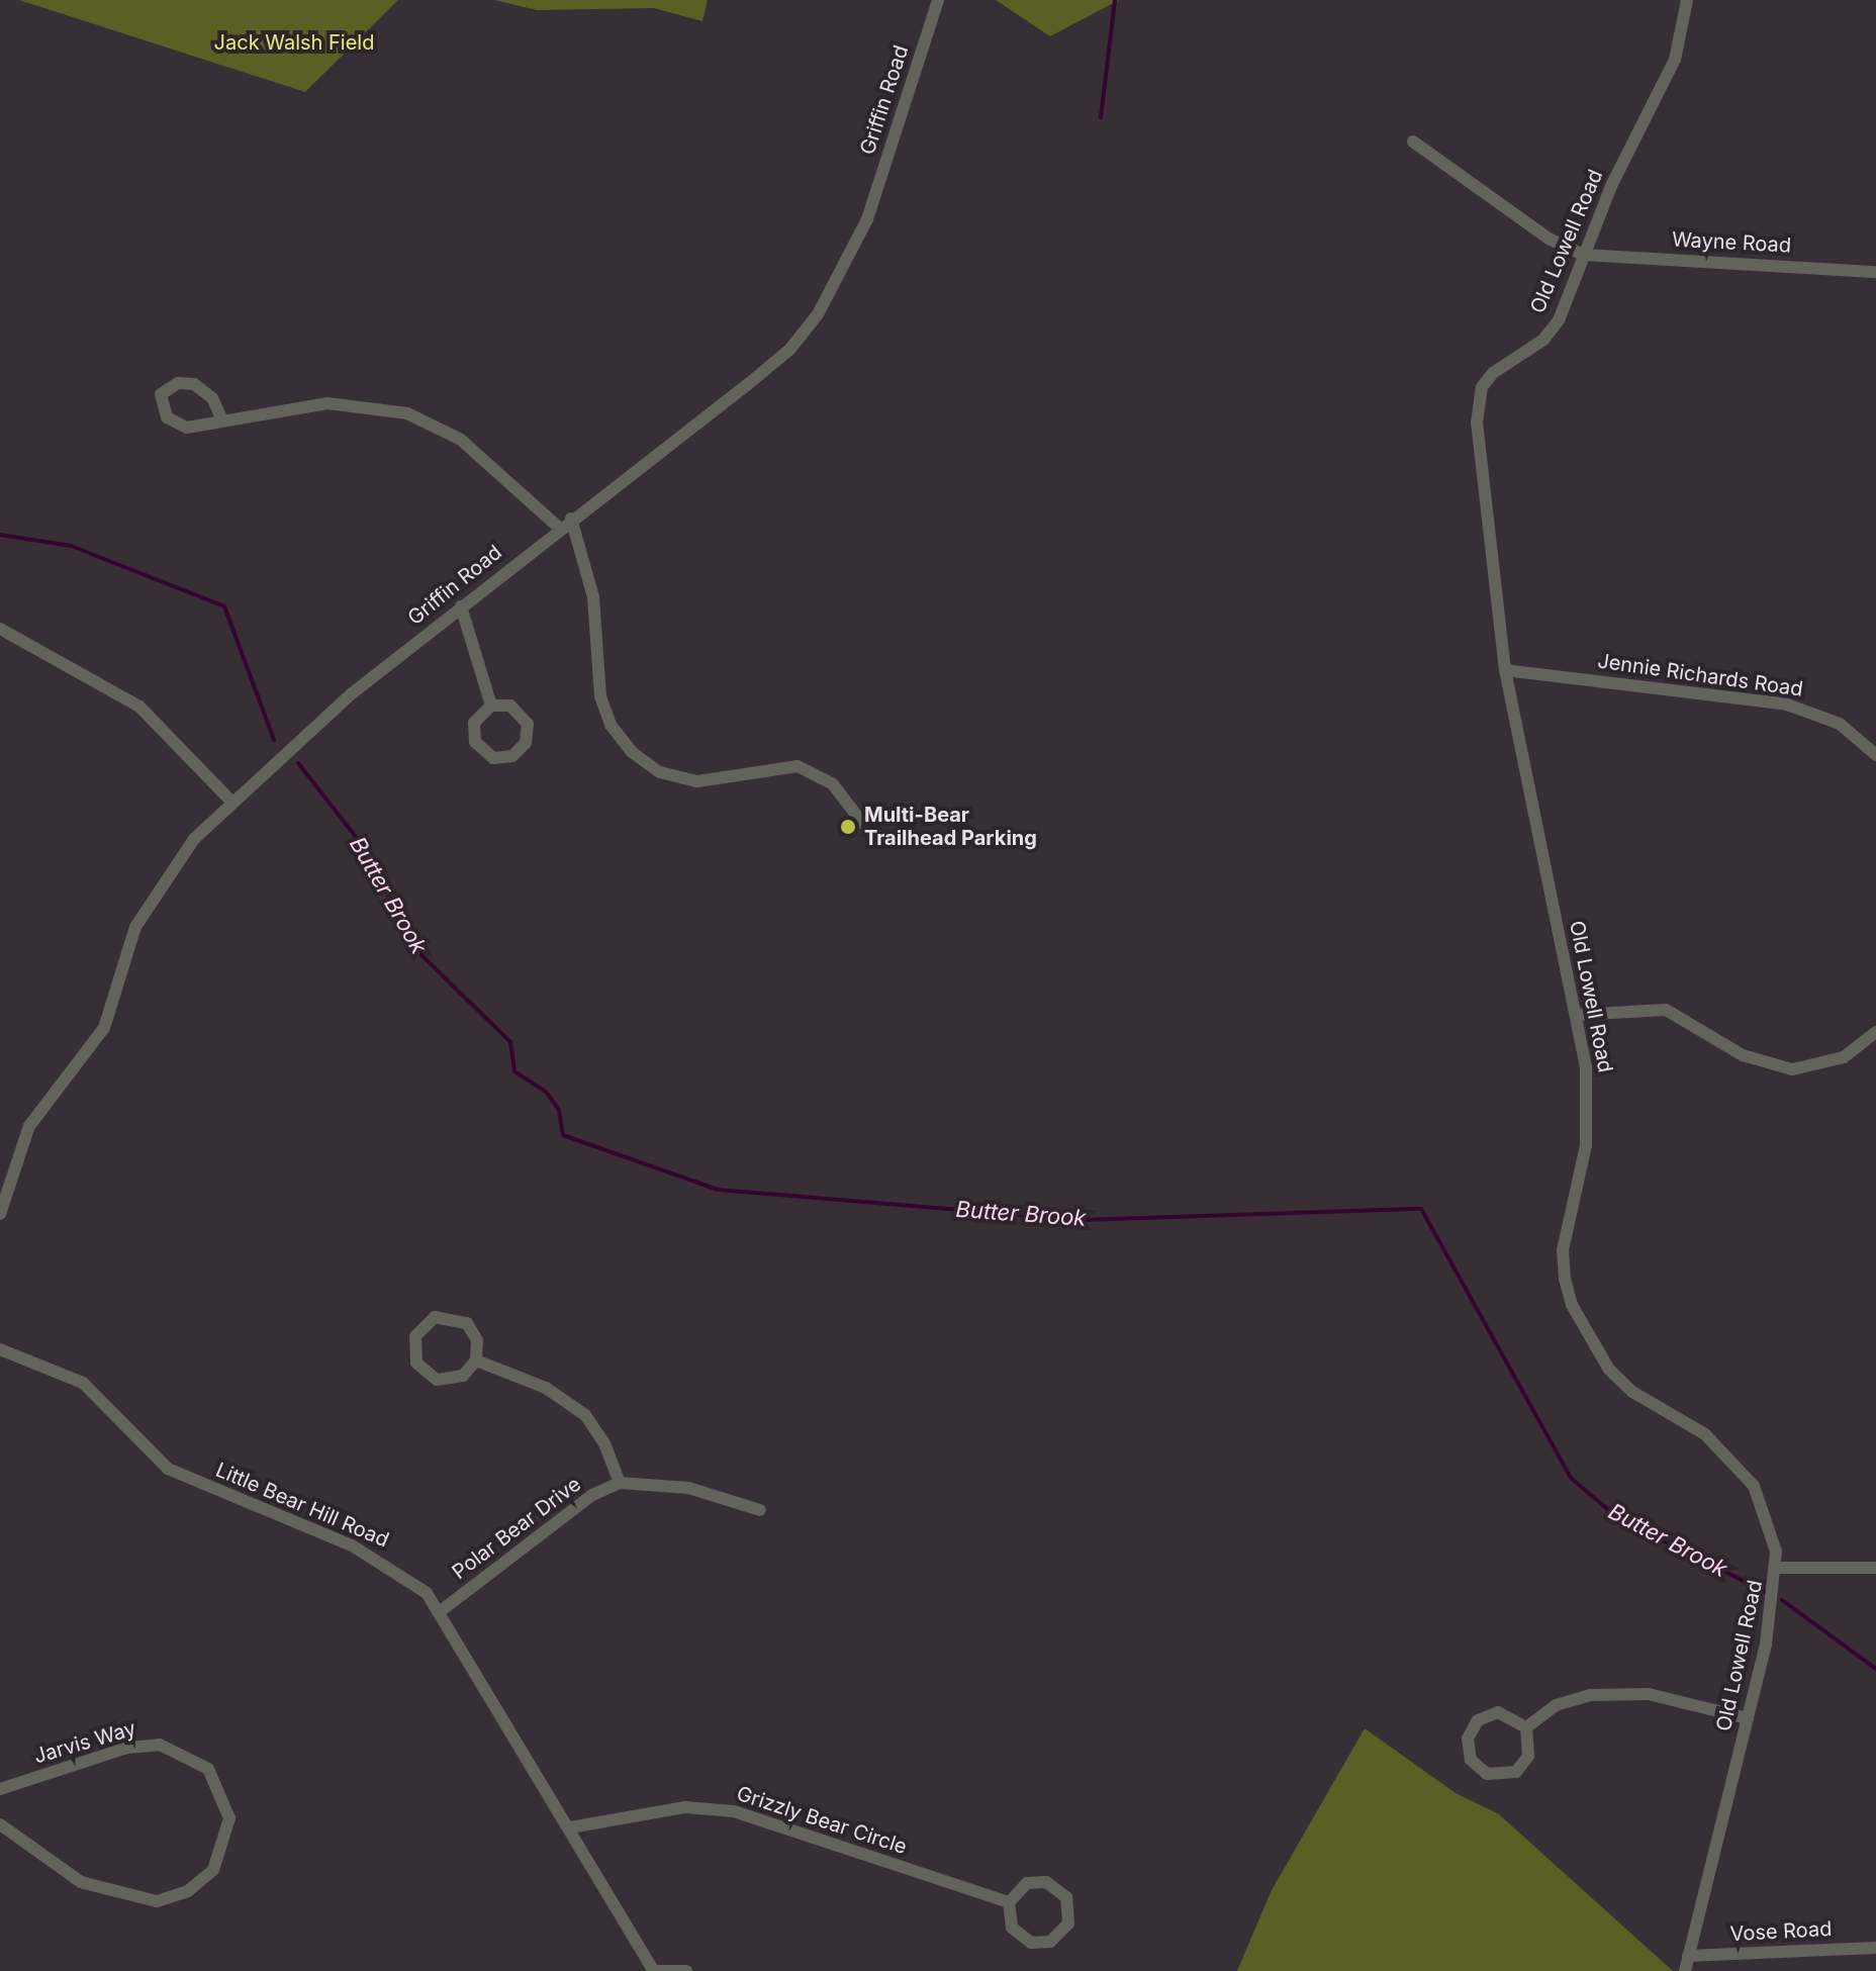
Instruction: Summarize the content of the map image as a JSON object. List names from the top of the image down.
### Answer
{
  "streets": {
    "street": [
      "Griffin Road",
      "Old Lowell Road",
      "Wayne Road",
      "Jennie Richards Road",
      "Little Bear Hill Road",
      "Polar Bear Drive",
      "Jarvis Way",
      "Grizzly Bear Circle",
      "Vose Road"
    ]
  },
  "crossings": [
    ["Old Lowell Road", "Wayne Road"],
    ["Old Lowell Road", "Jennie Richards Road"],
    ["Old Lowell Road", "Vose Road"],
    ["Little Bear Hill Road", "Polar Bear Drive"],
    ["Little Bear Hill Road", "Grizzly Bear Circle"]
  ],
  "water": ["Butter Brook"],
  "parks": ["Jack Walsh Field"],
  "places": ["Multi-Bear Trailhead Parking"]
}
